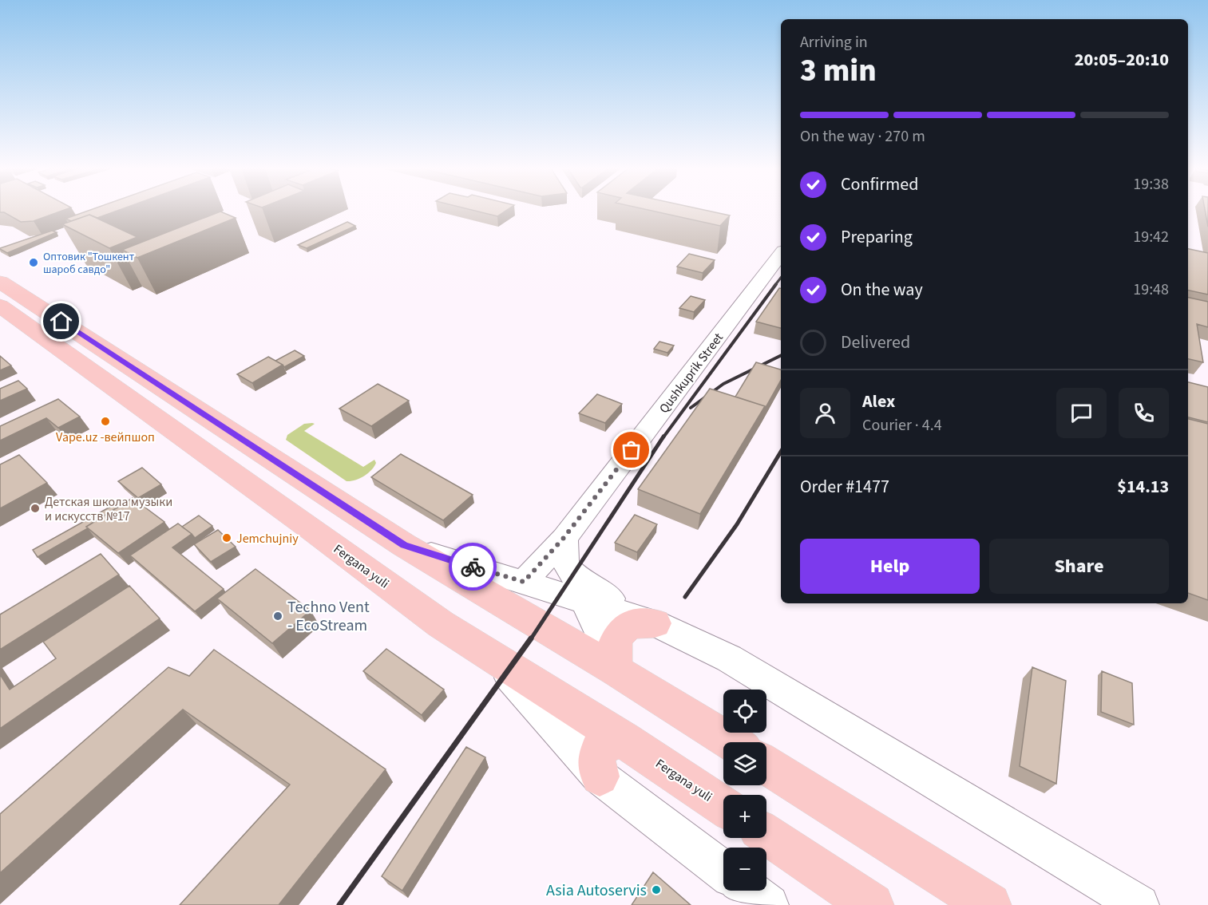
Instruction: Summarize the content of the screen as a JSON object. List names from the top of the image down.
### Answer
{
  "streets": {
    "main road": ["Fergana yuli"],
    "street": ["Qushkuprik Street"]
  },
  "places": [
    "Оптовик \"Тошкент шароб савдо\"",
    "Vape.uz -вейпшоп",
    "Детская школа музыки и искусств №17",
    "Jemchujniy",
    "Techno Vent - EcoStream",
    "Asia Autoservis"
  ],
  "page": {
    "heading": ["3 min", "Arriving in", "20:05–20:10"],
    "panel": [
      "Alex",
      "Courier · 4.4",
      "Order #1477",
      "$14.13"
    ],
    "bar": "On the way · 270 m",
    "list": [
      ["Confirmed", "19:38"],
      ["Preparing", "19:42"],
      ["On the way", "19:48"],
      "Delivered"
    ],
    "buttons": ["Help", "Share"],
    "map_buttons": ["+", "−"]
  }
}
